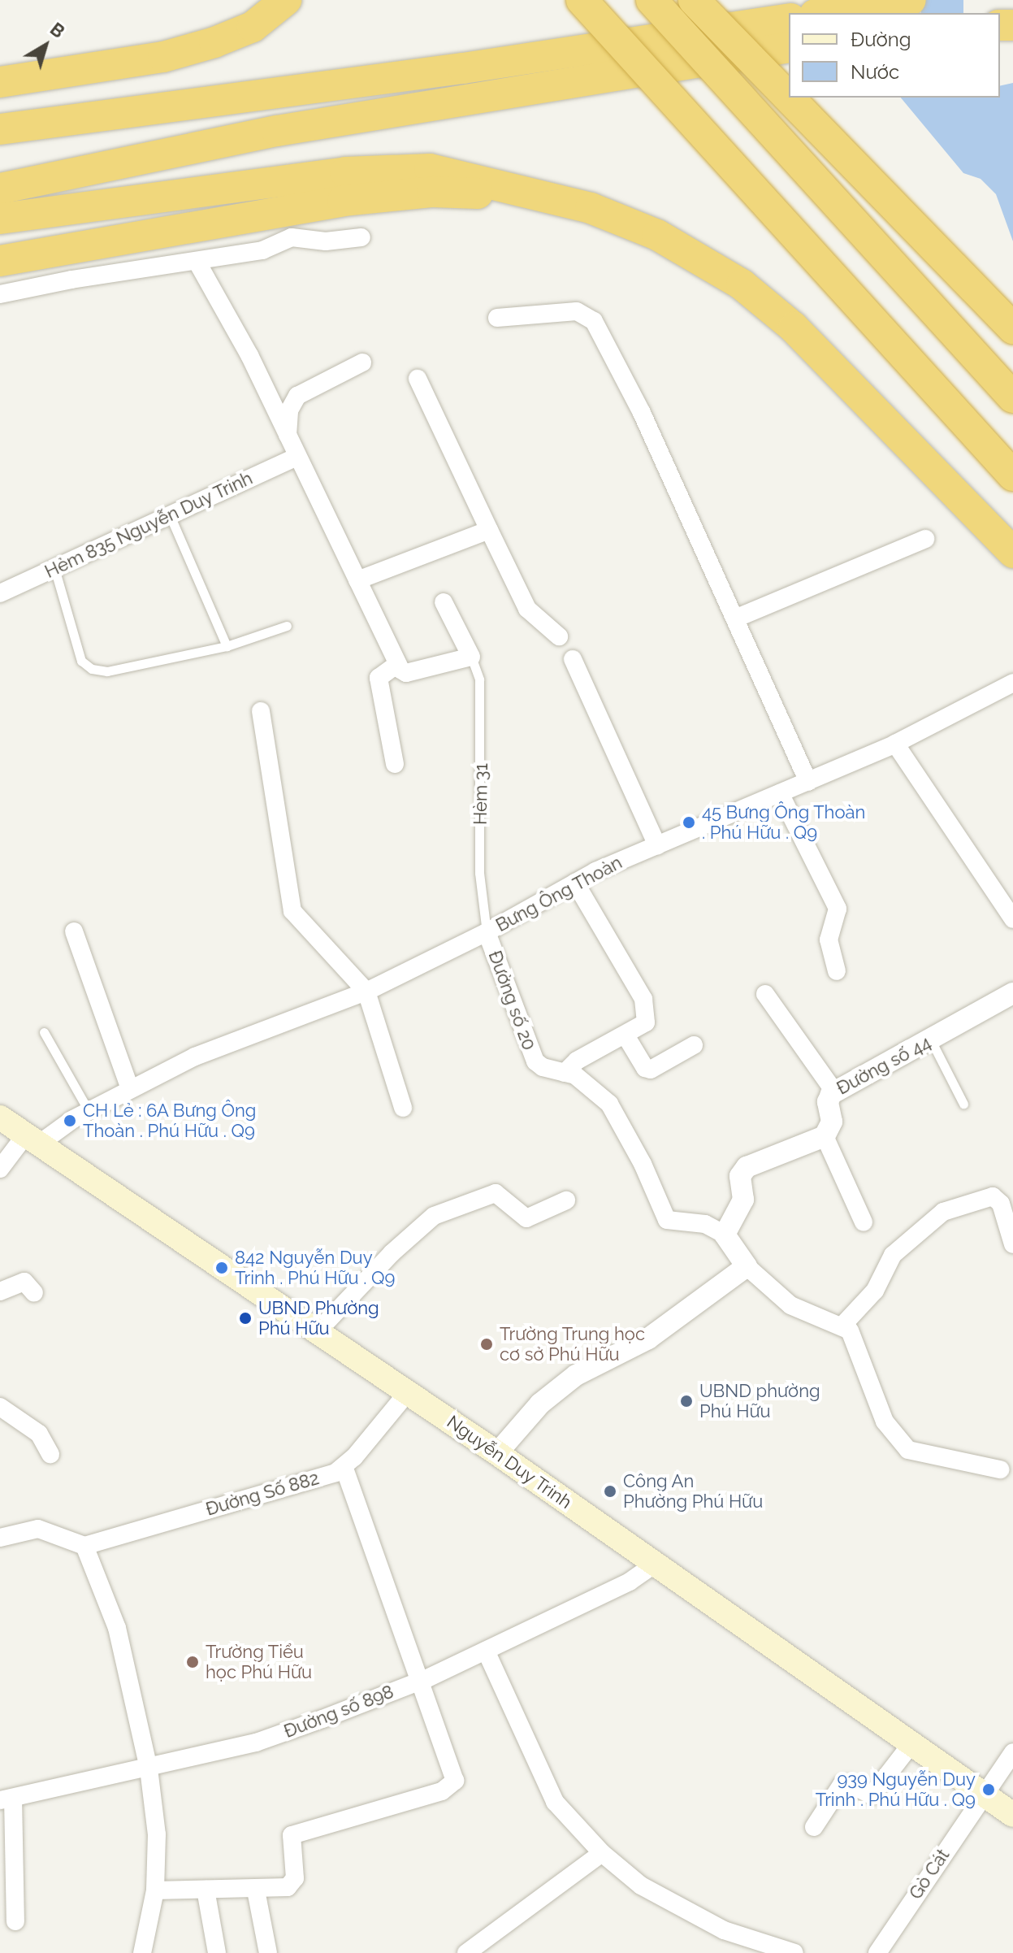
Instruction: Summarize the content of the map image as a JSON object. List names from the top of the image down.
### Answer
{
  "streets": {
    "main road": ["Nguyễn Duy Trinh"],
    "street": [
      "Hẻm 835 Nguyễn Duy Trinh",
      "Bưng Ông Thoàn",
      "Đường số 20",
      "Đường số 44",
      "Đường Số 882",
      "Đường số 898",
      "Gò Cát"
    ],
    "lane": ["Hèm 31"]
  },
  "crossings": [
    ["Hèm 31", "Bưng Ông Thoàn"],
    ["Hèm 31", "Đường số 20"],
    ["Bưng Ông Thoàn", "Đường số 20"],
    ["Bưng Ông Thoàn", "Nguyễn Duy Trinh"],
    ["Nguyễn Duy Trinh", "Đường số 898"],
    ["Nguyễn Duy Trinh", "Gò Cát"]
  ],
  "places": [
    "45 Bưng Ông Thoàn . Phú Hữu . Q9",
    "CH Lẻ : 6A Bưng Ông Thoàn . Phú Hữu . Q9",
    "842 Nguyễn Duy Trinh . Phú Hữu . Q9",
    "UBND Phường Phú Hữu",
    "Trường Trung học cơ sở Phú Hữu",
    "UBND phường Phú Hữu",
    "Công An Phường Phú Hữu",
    "Trường Tiểu học Phú Hữu",
    "939 Nguyễn Duy Trinh . Phú Hữu . Q9"
  ],
  "legend": ["Đường", "Nước"],
  "north": "top right"
}
